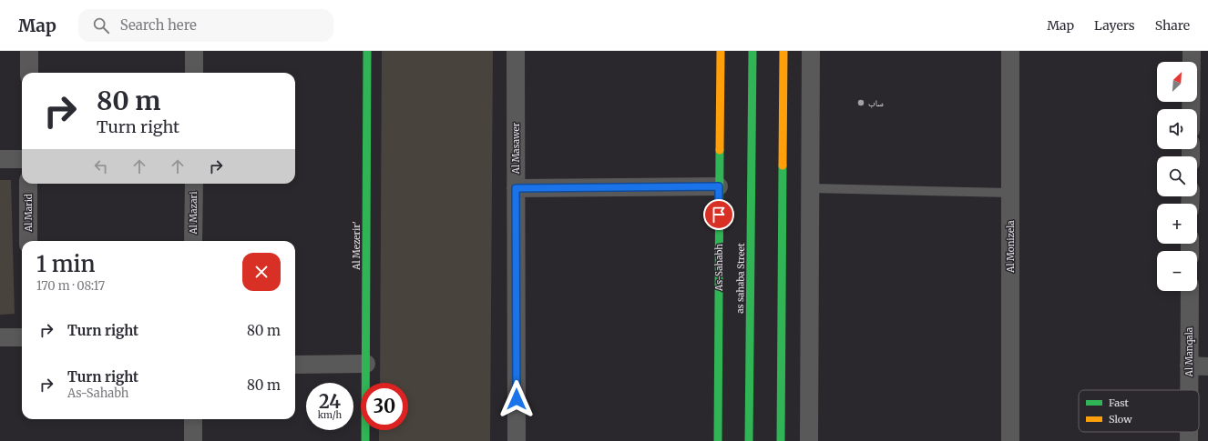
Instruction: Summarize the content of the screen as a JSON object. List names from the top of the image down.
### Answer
{
  "streets": {
    "street": [
      "Al Masawer",
      "Al Marid",
      "Al Mazari",
      "Al Mezerir'",
      "Al Monizela",
      "As-Sahabh",
      "as sahaba Street",
      "Al Manqala"
    ]
  },
  "places": ["ساب"],
  "legend": ["Fast", "Slow"],
  "north": "top right",
  "page": {
    "header": "Map",
    "search": "Search here",
    "nav": ["Map", "Layers", "Share"],
    "map_buttons": ["+", "−"],
    "turn": ["80 m", "Turn right"],
    "heading": ["1 min", "170 m · 08:17"],
    "list": [
      {
        "name": "Turn right",
        "value": "80 m"
      },
      {
        "name": "Turn right",
        "note": "As-Sahabh",
        "value": "80 m"
      }
    ],
    "speed": "24 km/h",
    "limit": "30"
  }
}
